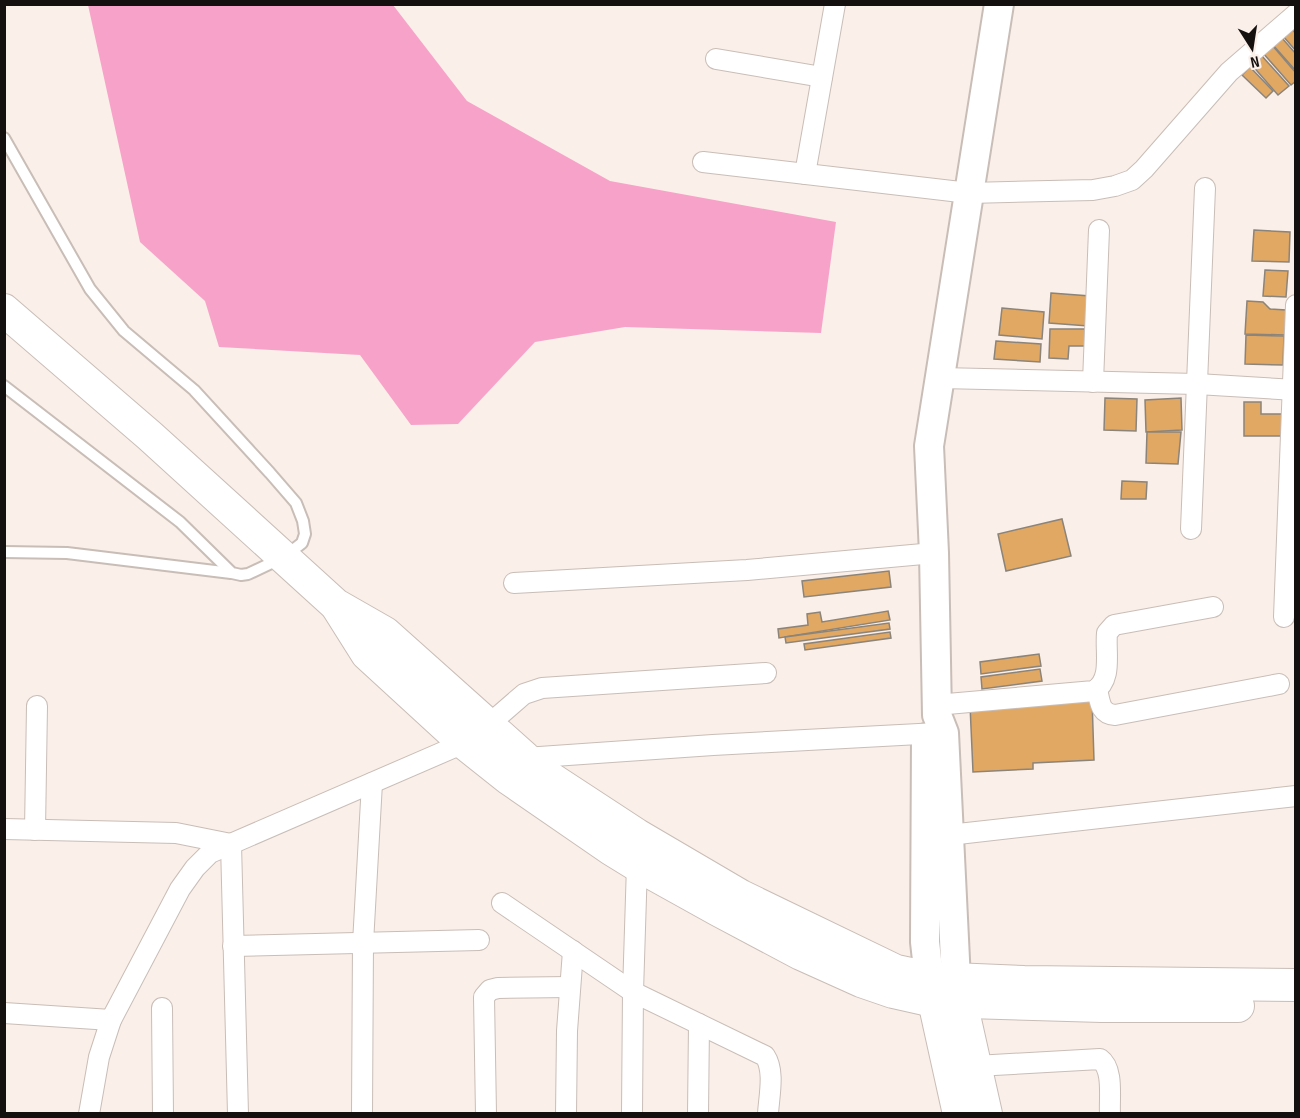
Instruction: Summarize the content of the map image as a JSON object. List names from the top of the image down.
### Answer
{
  "north": "bottom"
}
